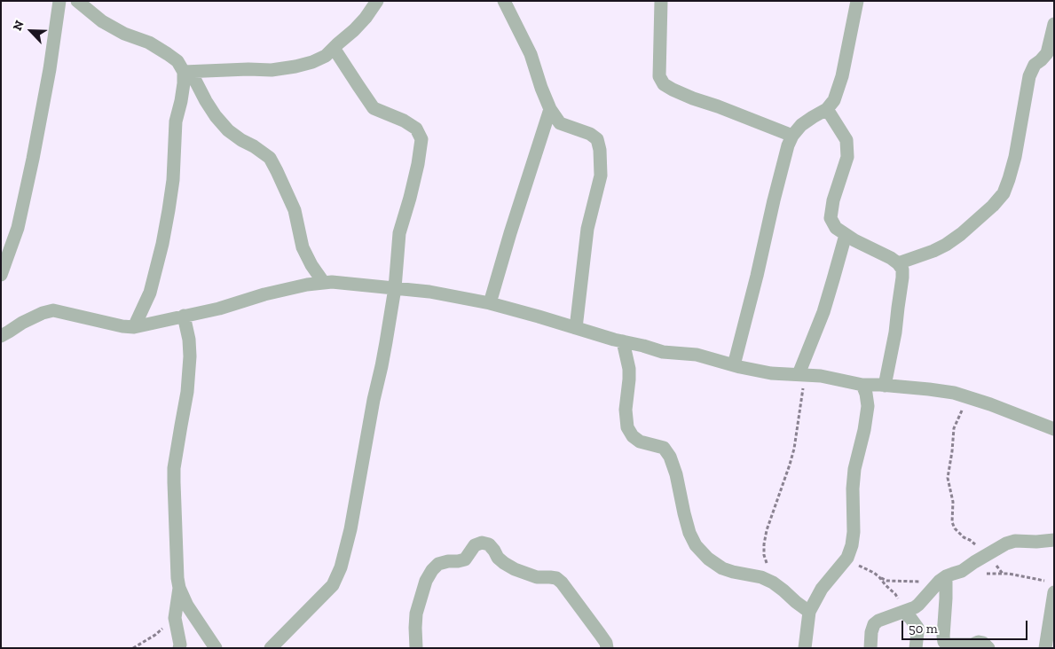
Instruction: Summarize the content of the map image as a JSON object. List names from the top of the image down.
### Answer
{
  "scale_bar": "50 m",
  "north": "top left"
}
